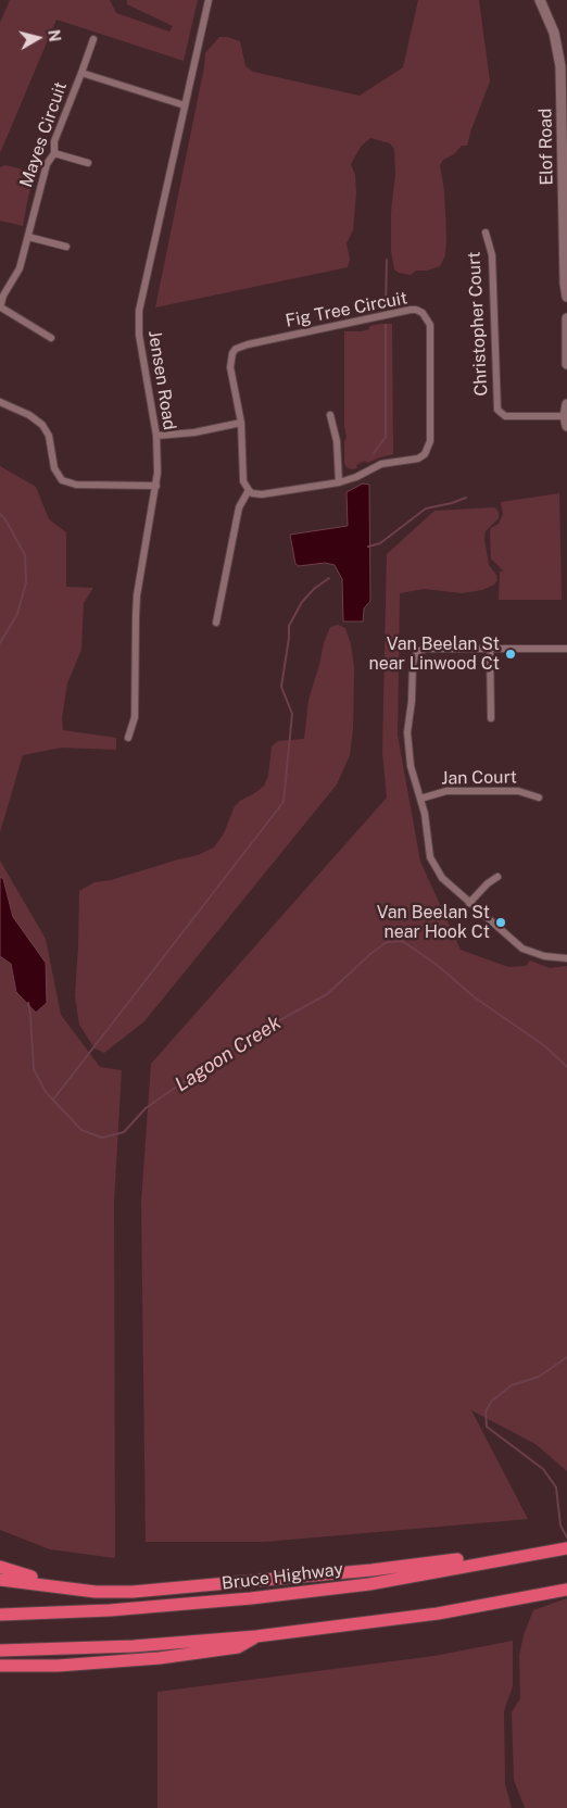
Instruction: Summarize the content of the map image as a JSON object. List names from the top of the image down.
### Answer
{
  "streets": {
    "highway": ["Bruce Highway"],
    "street": [
      "Mayes Circuit",
      "Elof Road",
      "Fig Tree Circuit",
      "Christopher Court",
      "Jensen Road",
      "Jan Court"
    ]
  },
  "crossings": [
    ["Mayes Circuit", "Jensen Road"]
  ],
  "water": ["Lagoon Creek"],
  "places": ["Van Beelan St near Linwood Ct", "Van Beelan St near Hook Ct"],
  "north": "right"
}
